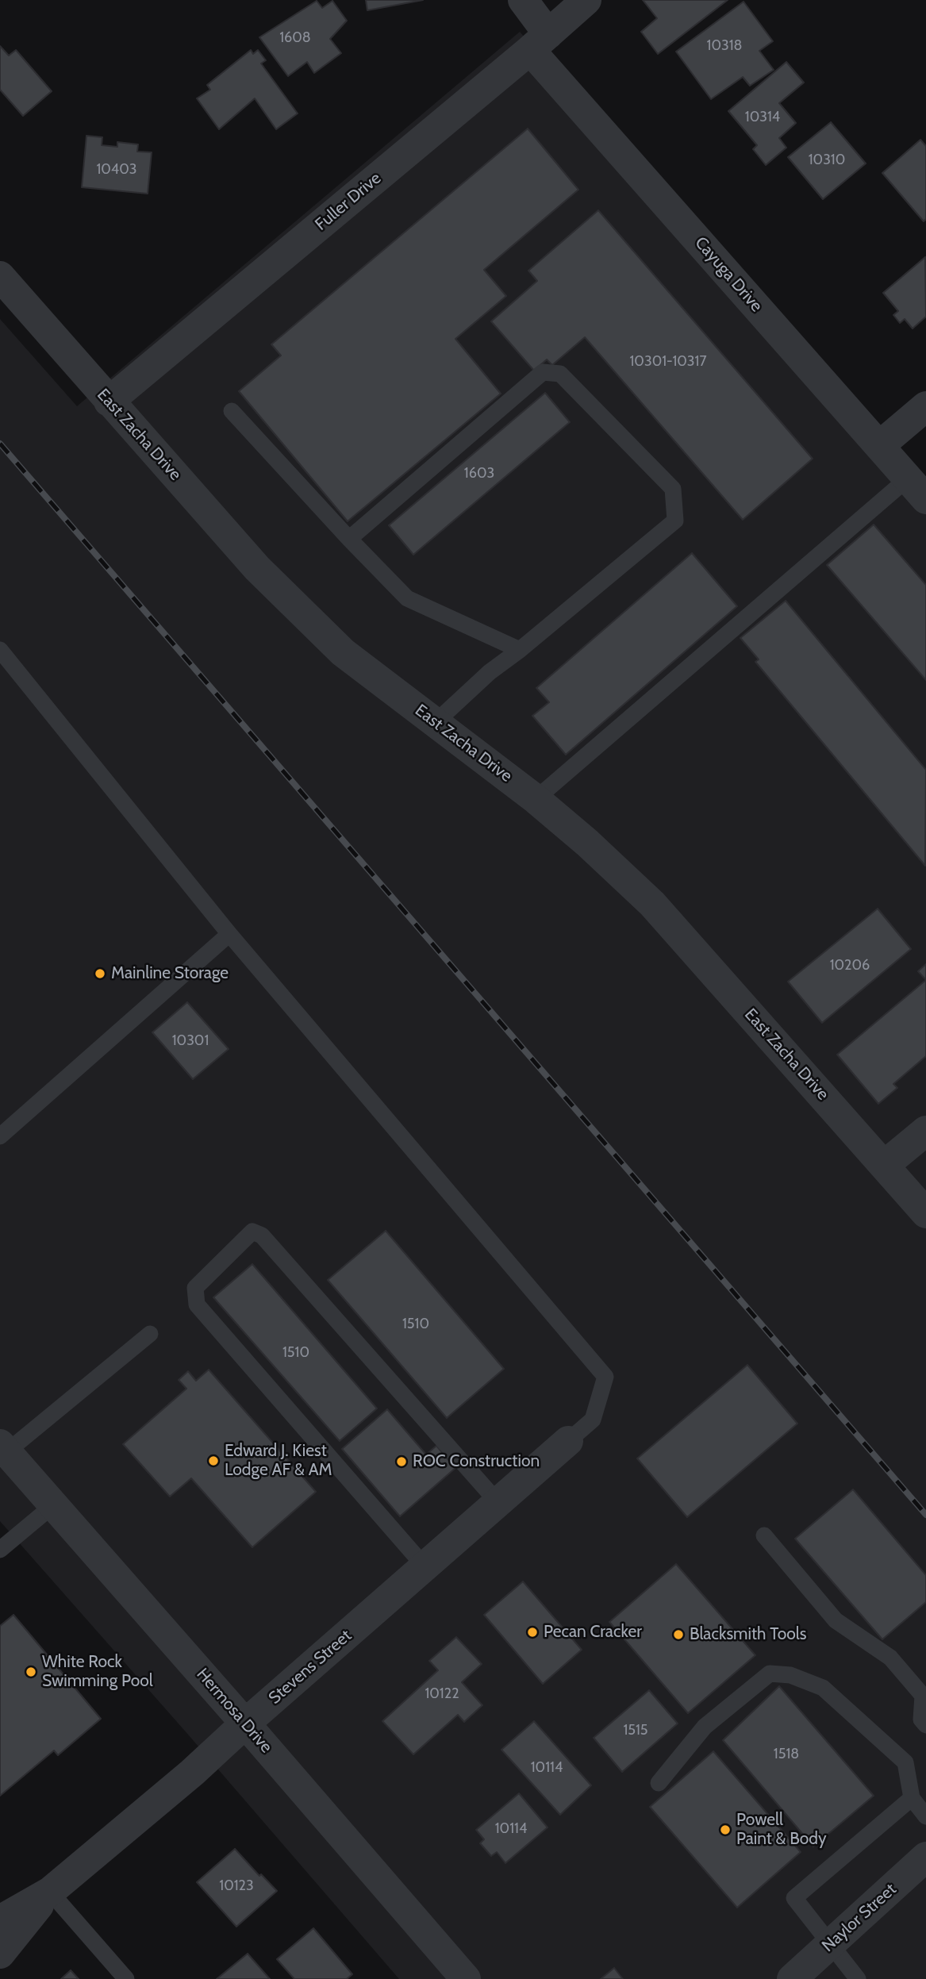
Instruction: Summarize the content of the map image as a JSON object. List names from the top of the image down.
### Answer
{
  "streets": {
    "street": [
      "Fuller Drive",
      "Cayuga Drive",
      "East Zacha Drive",
      "Stevens Street",
      "Hermosa Drive",
      "Naylor Street"
    ]
  },
  "crossings": [
    ["Fuller Drive", "Cayuga Drive"],
    ["Fuller Drive", "East Zacha Drive"],
    ["Stevens Street", "Hermosa Drive"]
  ],
  "places": [
    "Mainline Storage",
    "Edward J. Kiest Lodge AF & AM",
    "ROC Construction",
    "Pecan Cracker",
    "Blacksmith Tools",
    "White Rock Swimming Pool",
    "Powell Paint & Body"
  ],
  "house_numbers": [
    "1608",
    "10318",
    "10314",
    "10310",
    "10403",
    "10301-10317",
    "1603",
    "10206",
    "10301",
    "1510",
    "1510",
    "10122",
    "1515",
    "1518",
    "10114",
    "10114",
    "10123"
  ]
}
